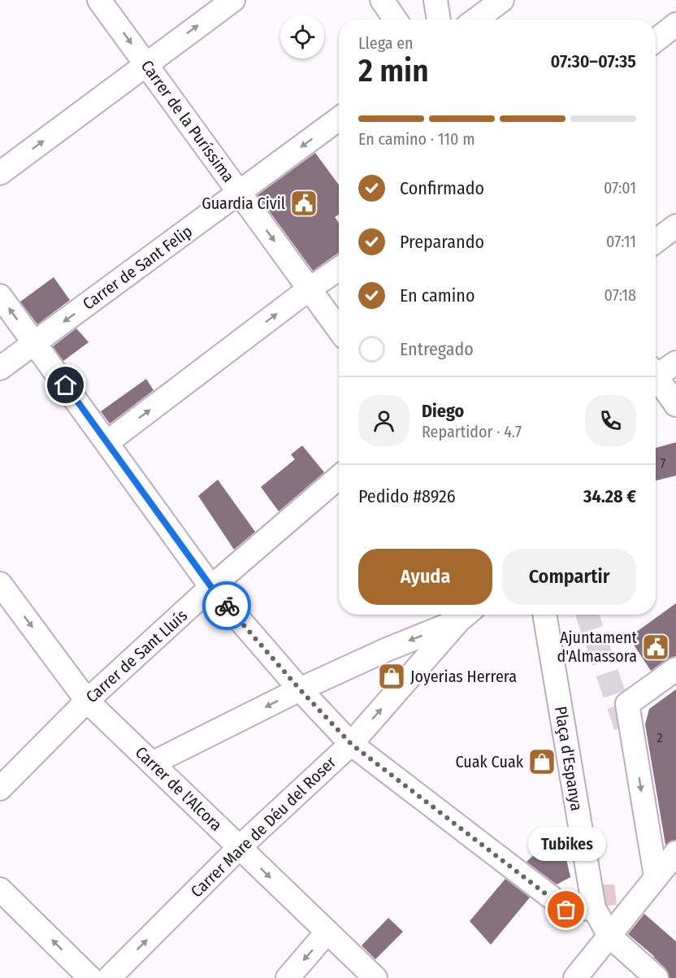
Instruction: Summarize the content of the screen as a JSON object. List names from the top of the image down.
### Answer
{
  "streets": {
    "street": [
      "Carrer de la Puríssima",
      "Carrer de Sant Felip",
      "Carrer de Sant Lluís",
      "Plaça d'Espanya",
      "Carrer de l'Alcora",
      "Carrer Mare de Déu del Roser"
    ]
  },
  "crossings": [
    ["Carrer de la Puríssima", "Carrer de Sant Felip"],
    ["Carrer de Sant Lluís", "Carrer de l'Alcora"],
    ["Carrer de l'Alcora", "Carrer Mare de Déu del Roser"]
  ],
  "one_way": ["Carrer de la Puríssima"],
  "places": {
    "public building": ["Guardia Civil", "Ajuntament d'Almassora"],
    "shop": ["Joyerias Herrera", "Cuak Cuak"],
    "other": ["Tubikes"]
  },
  "house_numbers": ["7", "2"],
  "page": {
    "heading": ["2 min", "Llega en", "07:30–07:35"],
    "panel": [
      "Diego",
      "Repartidor · 4.7",
      "Pedido #8926",
      "34.28 €"
    ],
    "bar": "En camino · 110 m",
    "list": [
      ["Confirmado", "07:01"],
      ["Preparando", "07:11"],
      ["En camino", "07:18"],
      "Entregado"
    ],
    "buttons": ["Ayuda", "Compartir"],
    "bubble": "Tubikes"
  }
}
